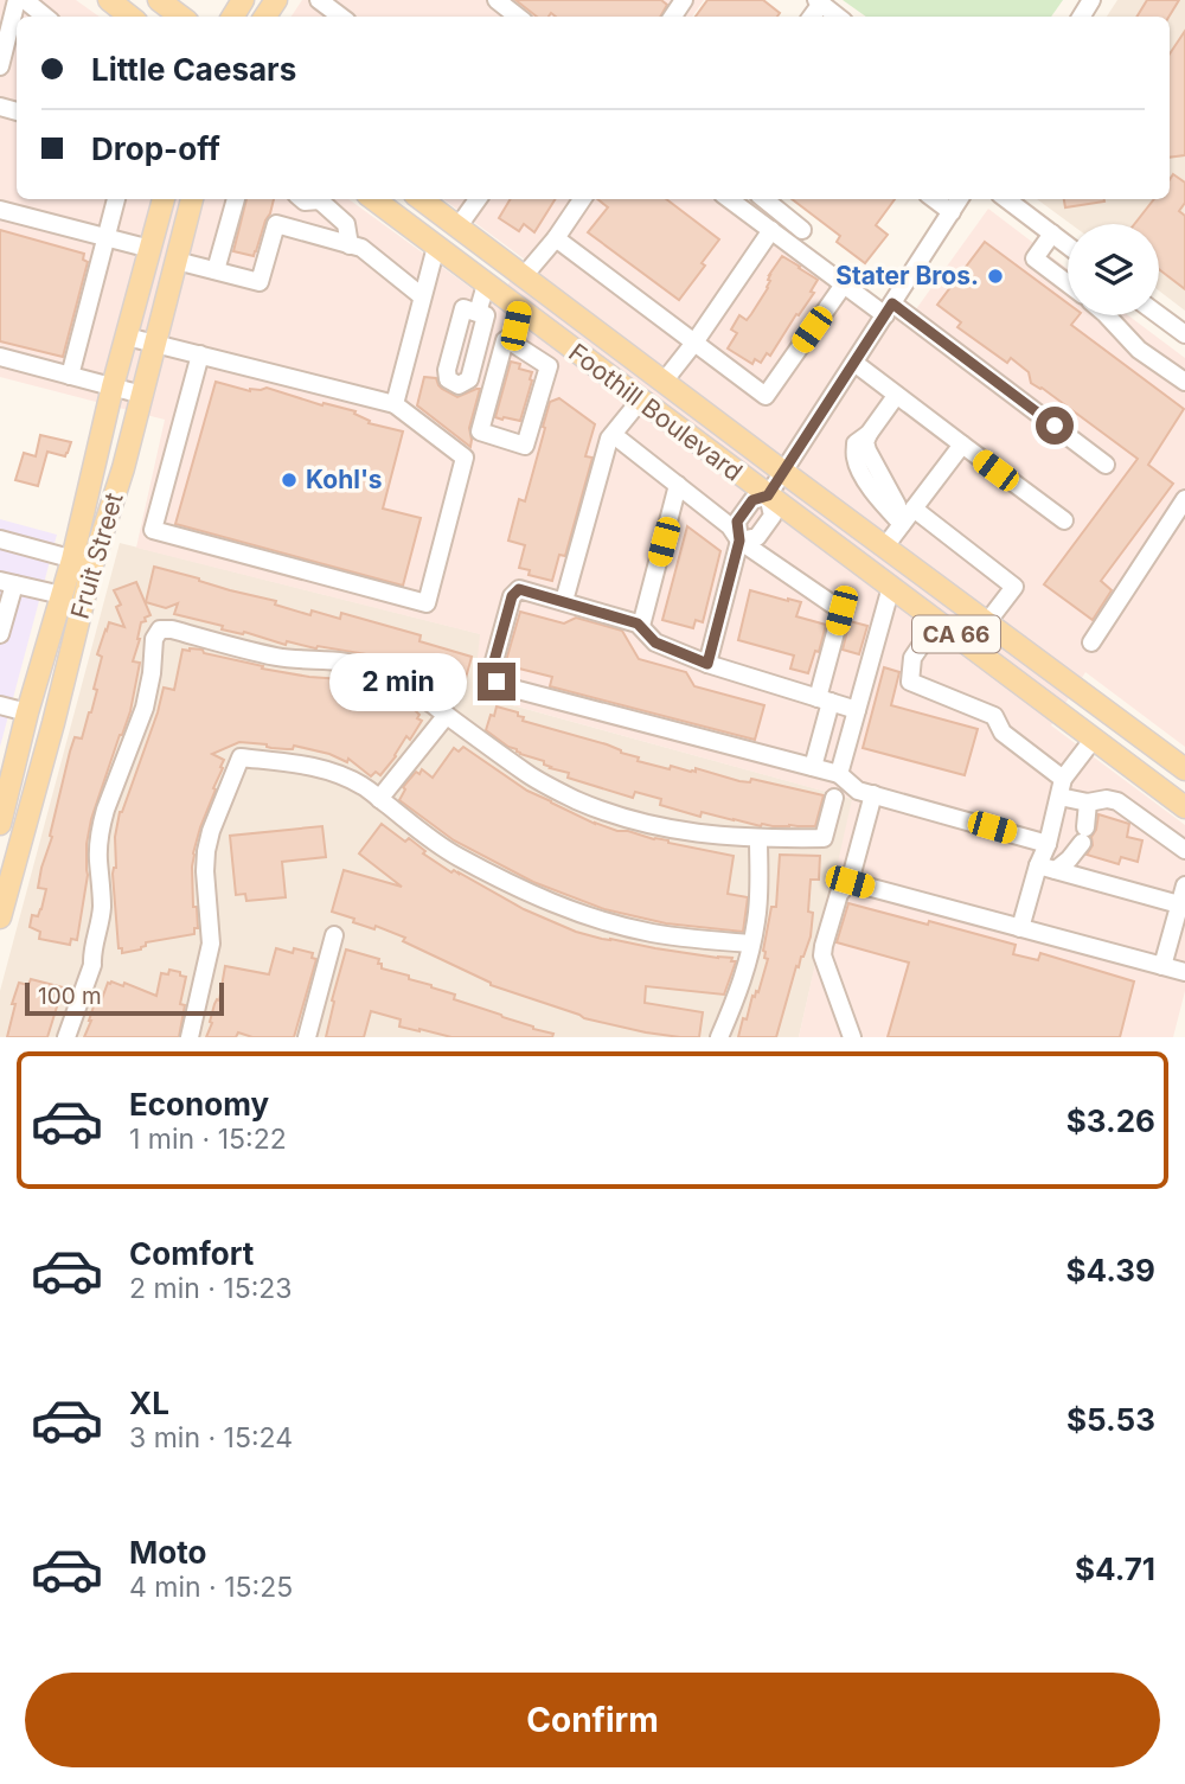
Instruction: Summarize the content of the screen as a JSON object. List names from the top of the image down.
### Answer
{
  "streets": {
    "main road": ["Foothill Boulevard", "Fruit Street", "CA 66"]
  },
  "places": ["Stater Bros.", "Kohl's"],
  "scale_bar": "100 m",
  "page": {
    "banner": ["Little Caesars", "Drop-off"],
    "bubble": "2 min",
    "scale": "100 m",
    "list": [
      {
        "name": "Economy",
        "note": "1 min · 15:22",
        "value": "$3.26"
      },
      {
        "name": "Comfort",
        "note": "2 min · 15:23",
        "value": "$4.39"
      },
      {
        "name": "XL",
        "note": "3 min · 15:24",
        "value": "$5.53"
      },
      {
        "name": "Moto",
        "note": "4 min · 15:25",
        "value": "$4.71"
      }
    ],
    "buttons": "Confirm"
  }
}
